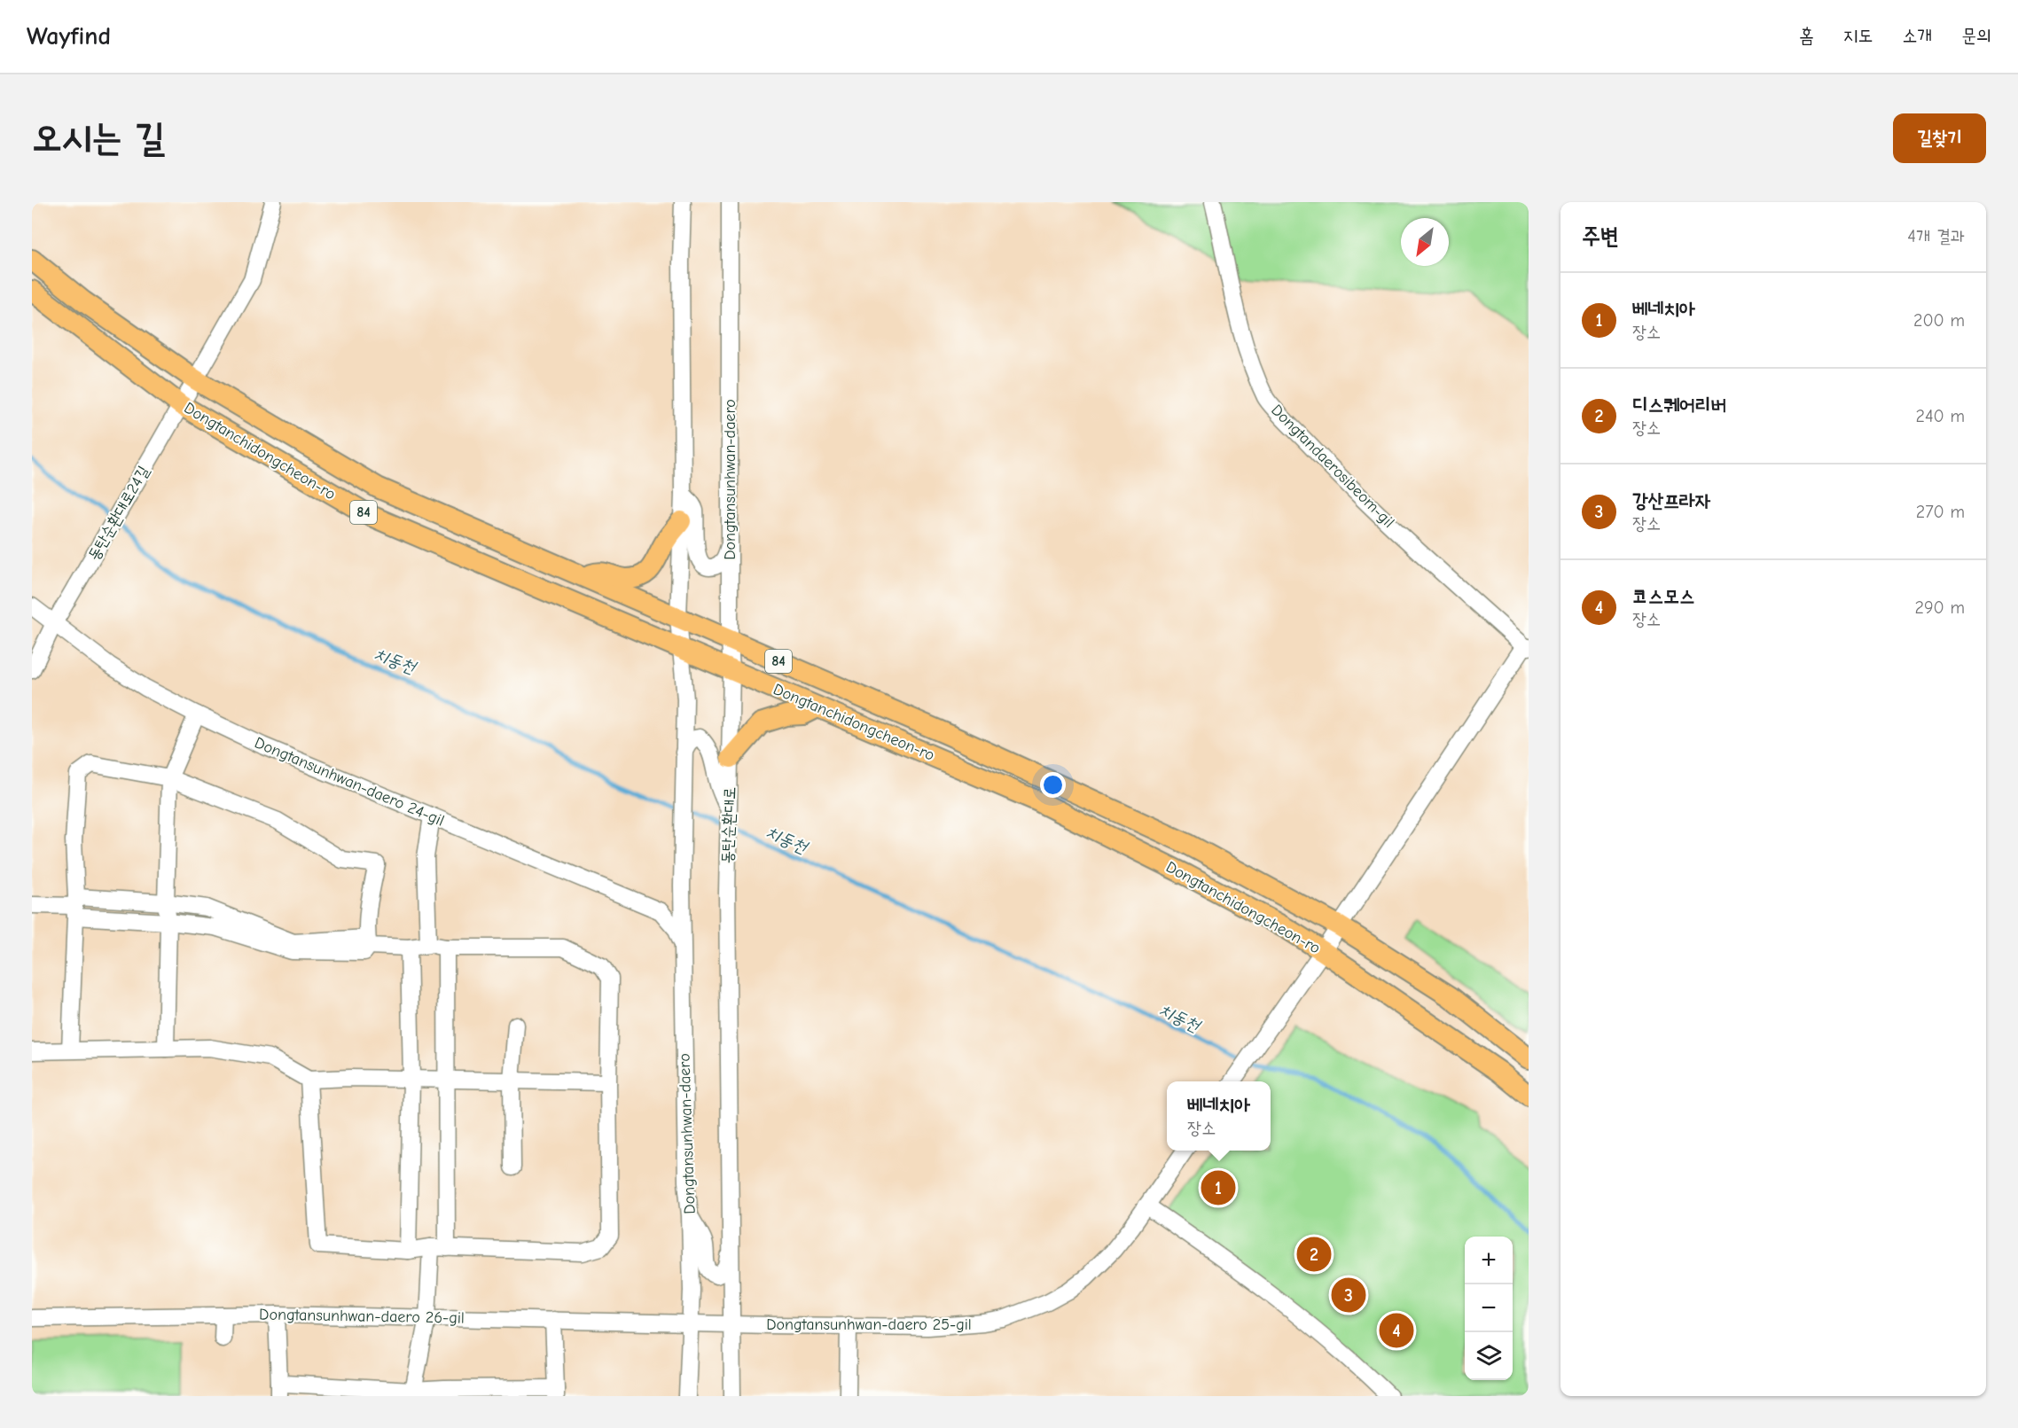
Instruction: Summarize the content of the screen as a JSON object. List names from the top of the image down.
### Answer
{
  "streets": {
    "main road": ["Dongtanchidongcheon-ro", "84"],
    "street": [
      "Dongtandaerosibeom-gil",
      "Dongtansunhwan-daero",
      "동탄순환대로24길",
      "Dongtansunhwan-daero 24-gil",
      "동탄순환대로",
      "Dongtansunhwan-daero 26-gil",
      "Dongtansunhwan-daero 25-gil"
    ]
  },
  "crossings": [
    ["Dongtanchidongcheon-ro", "Dongtansunhwan-daero"],
    ["Dongtanchidongcheon-ro", "동탄순환대로24길"],
    ["Dongtansunhwan-daero", "동탄순환대로"],
    ["Dongtansunhwan-daero", "Dongtansunhwan-daero 26-gil"],
    ["Dongtansunhwan-daero", "Dongtansunhwan-daero 25-gil"],
    ["동탄순환대로24길", "Dongtansunhwan-daero 24-gil"],
    ["Dongtansunhwan-daero 26-gil", "Dongtansunhwan-daero 25-gil"]
  ],
  "water": ["치동천"],
  "north": "bottom left",
  "page": {
    "header": "Wayfind",
    "nav": [
      "홈",
      "지도",
      "소개",
      "문의"
    ],
    "buttons": "길찾기",
    "title": "오시는 길",
    "heading": ["주변", "4개 결과"],
    "list": [
      {
        "mark": "1",
        "name": "베네치아",
        "note": "장소",
        "value": "200 m"
      },
      {
        "mark": "2",
        "name": "디스퀘어리버",
        "note": "장소",
        "value": "240 m"
      },
      {
        "mark": "3",
        "name": "강산프라자",
        "note": "장소",
        "value": "270 m"
      },
      {
        "mark": "4",
        "name": "코스모스",
        "note": "장소",
        "value": "290 m"
      }
    ],
    "popup": ["베네치아", "장소"],
    "pins": [
      "1",
      "2",
      "3",
      "4"
    ],
    "map_buttons": ["+", "−"]
  }
}
